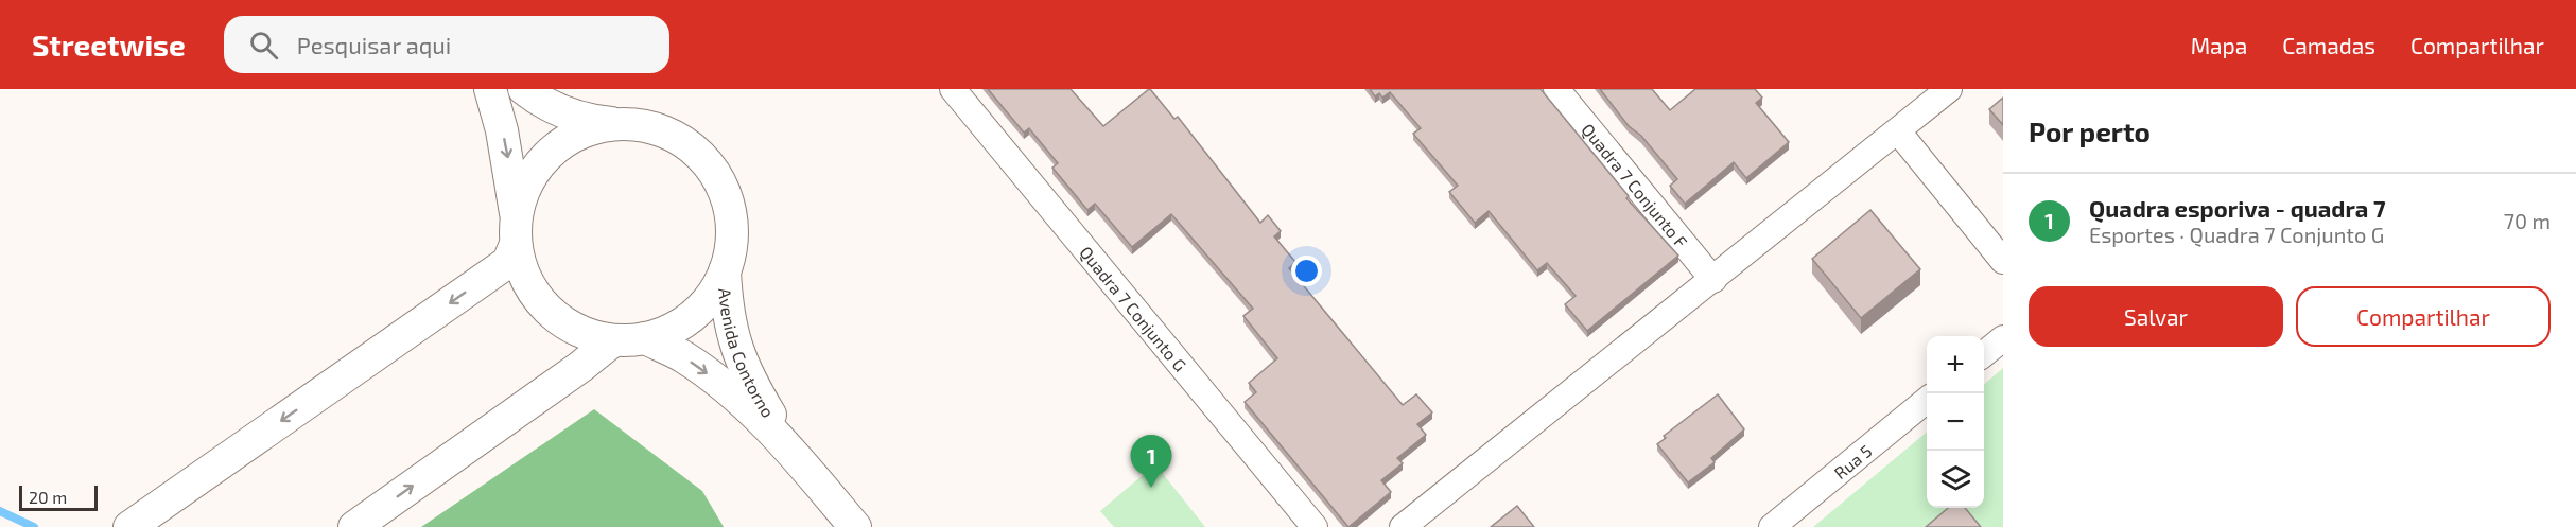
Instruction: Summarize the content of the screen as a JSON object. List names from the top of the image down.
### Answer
{
  "streets": {
    "main road": ["Avenida Contorno"],
    "street": ["Quadra 7 Conjunto F", "Quadra 7 Conjunto G", "Rua 5"]
  },
  "one_way": ["Avenida Contorno"],
  "scale_bar": "20 m",
  "page": {
    "header": "Streetwise",
    "search": "Pesquisar aqui",
    "nav": ["Mapa", "Camadas", "Compartilhar"],
    "heading": "Por perto",
    "list": [
      {
        "mark": "1",
        "name": "Quadra esporiva - quadra 7",
        "note": "Esportes · Quadra 7 Conjunto G",
        "value": "70 m"
      }
    ],
    "buttons": ["Salvar", "Compartilhar"],
    "map_buttons": ["+", "−"],
    "pins": "1",
    "scale": "20 m"
  }
}
